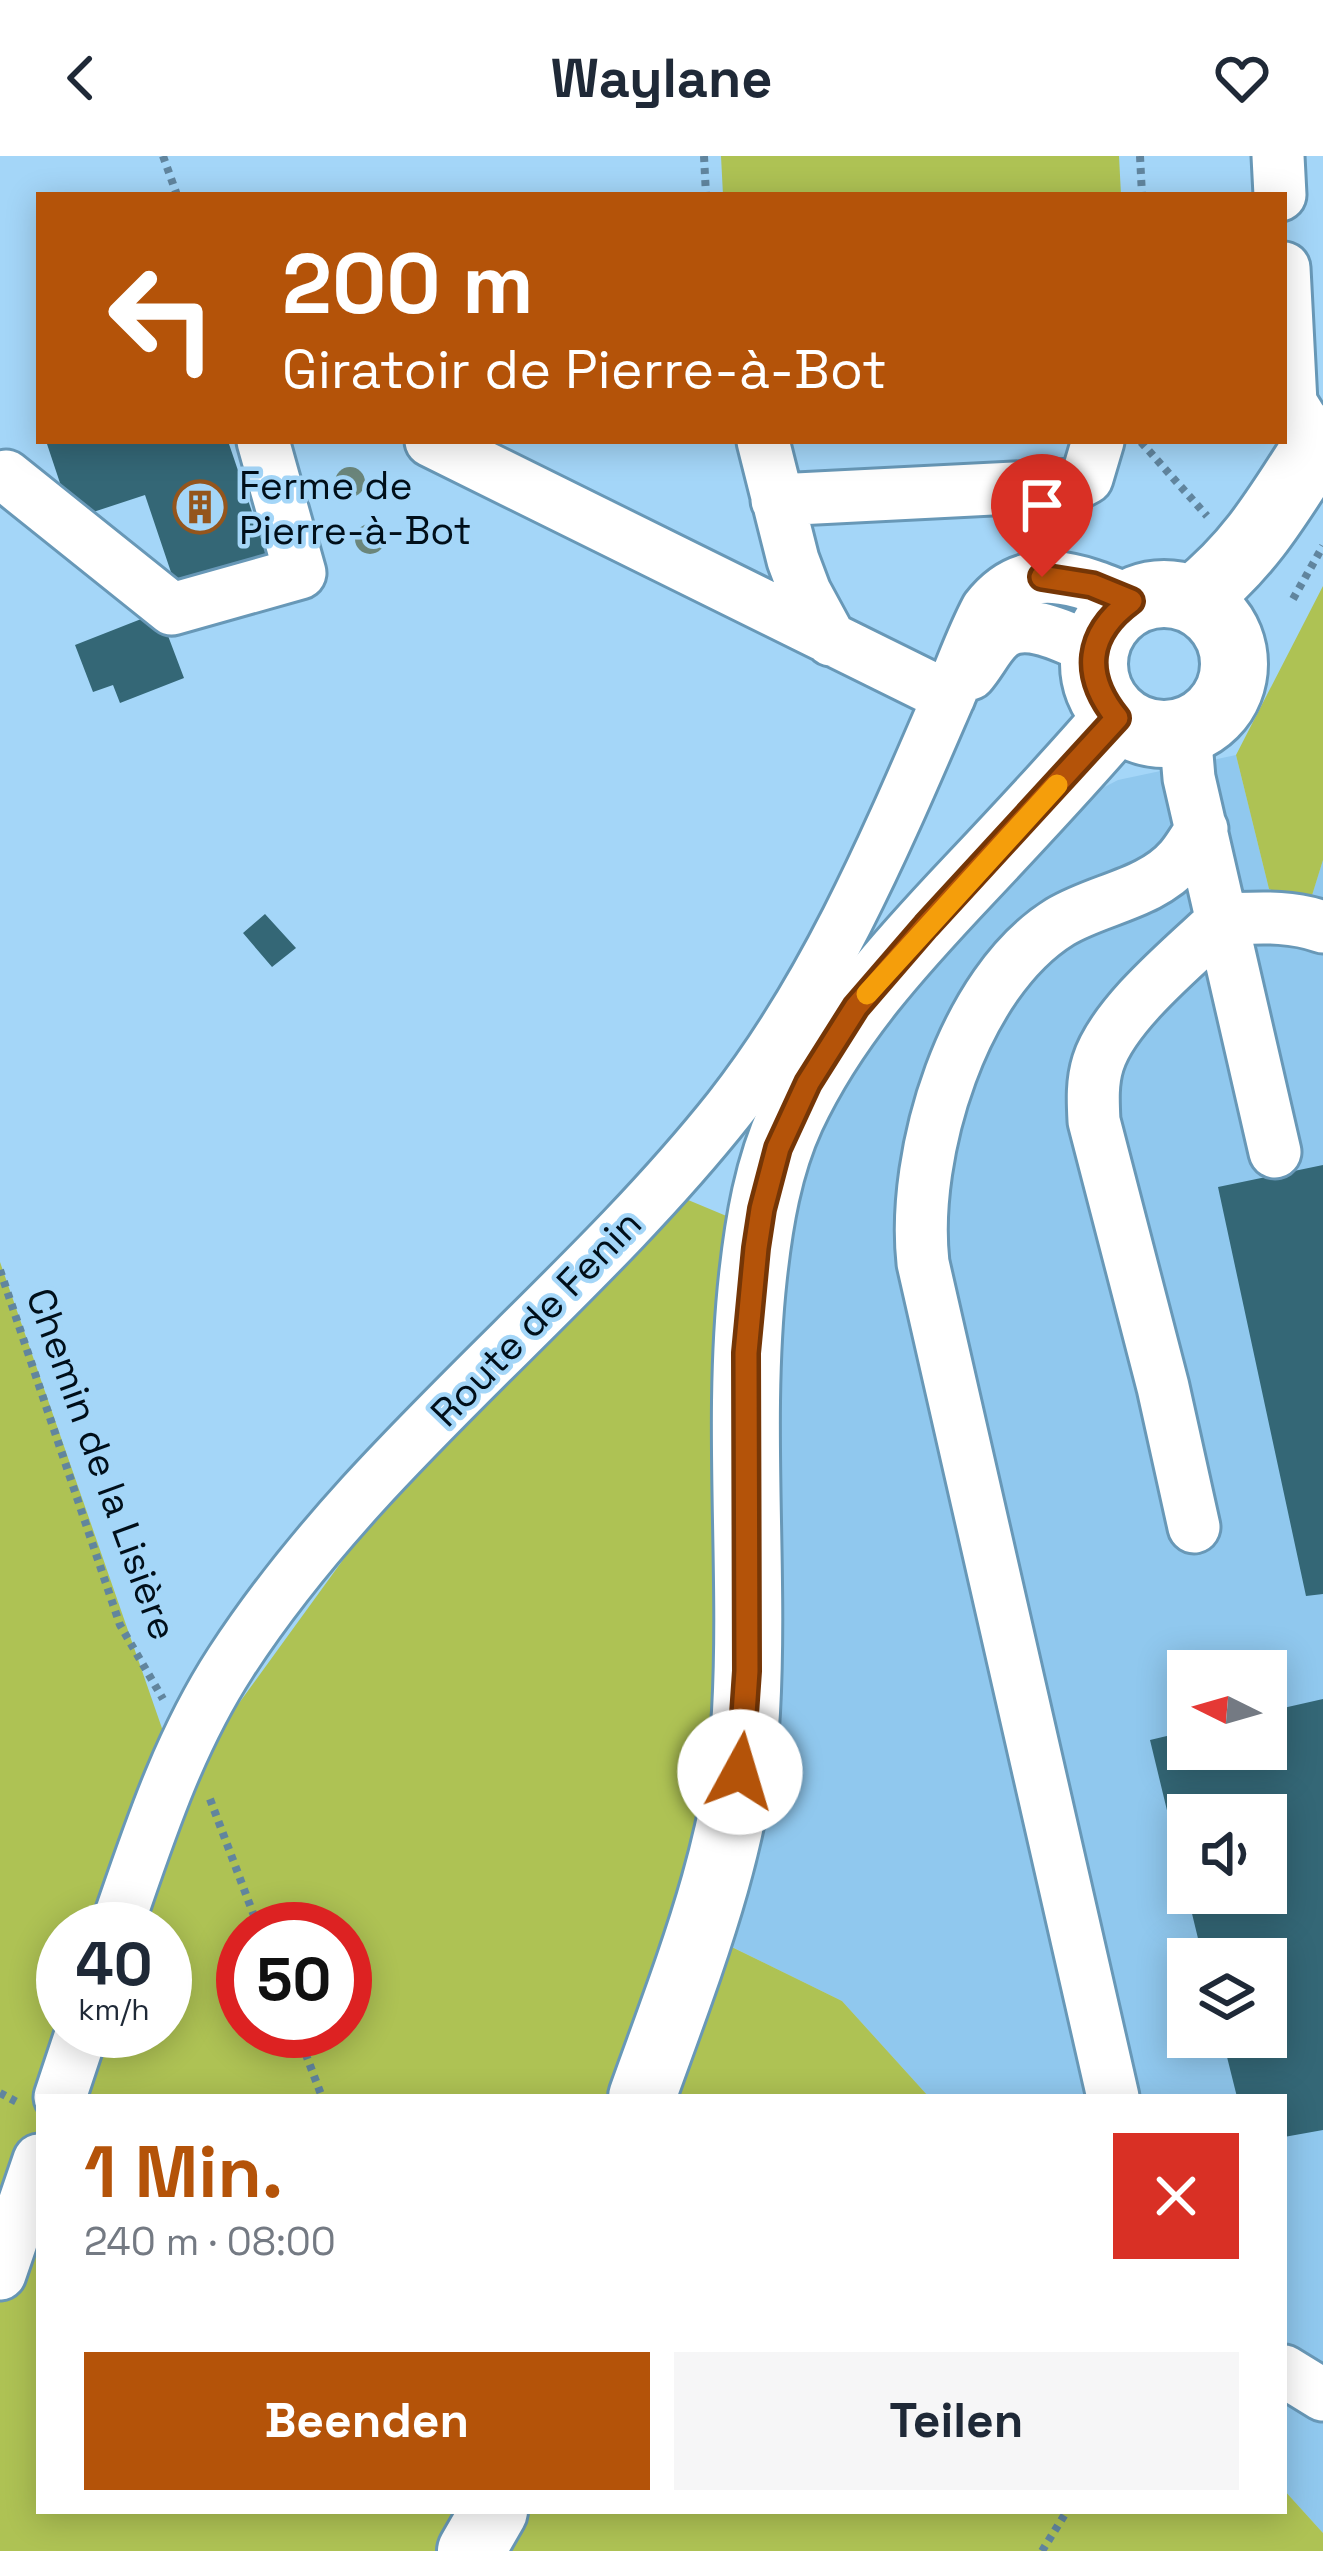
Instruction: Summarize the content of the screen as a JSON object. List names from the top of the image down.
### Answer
{
  "streets": {
    "street": ["Route de Fenin"],
    "path": ["Chemin de la Lisière"]
  },
  "crossings": [
    ["Route de Fenin", "Chemin de la Lisière"]
  ],
  "places": {
    "building": ["Ferme de Pierre-à-Bot"]
  },
  "north": "left",
  "page": {
    "header": "Waylane",
    "turn": ["200 m", "Giratoir de Pierre-à-Bot"],
    "speed": "40 km/h",
    "limit": "50",
    "heading": ["1 Min.", "240 m · 08:00"],
    "buttons": ["Beenden", "Teilen"]
  }
}
